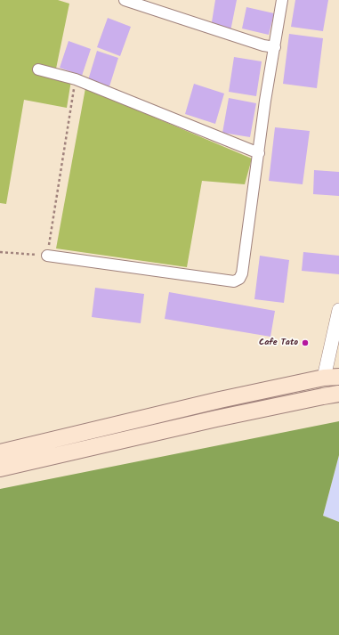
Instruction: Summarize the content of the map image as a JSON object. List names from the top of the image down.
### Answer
{
  "places": ["Cafe Tato"]
}
